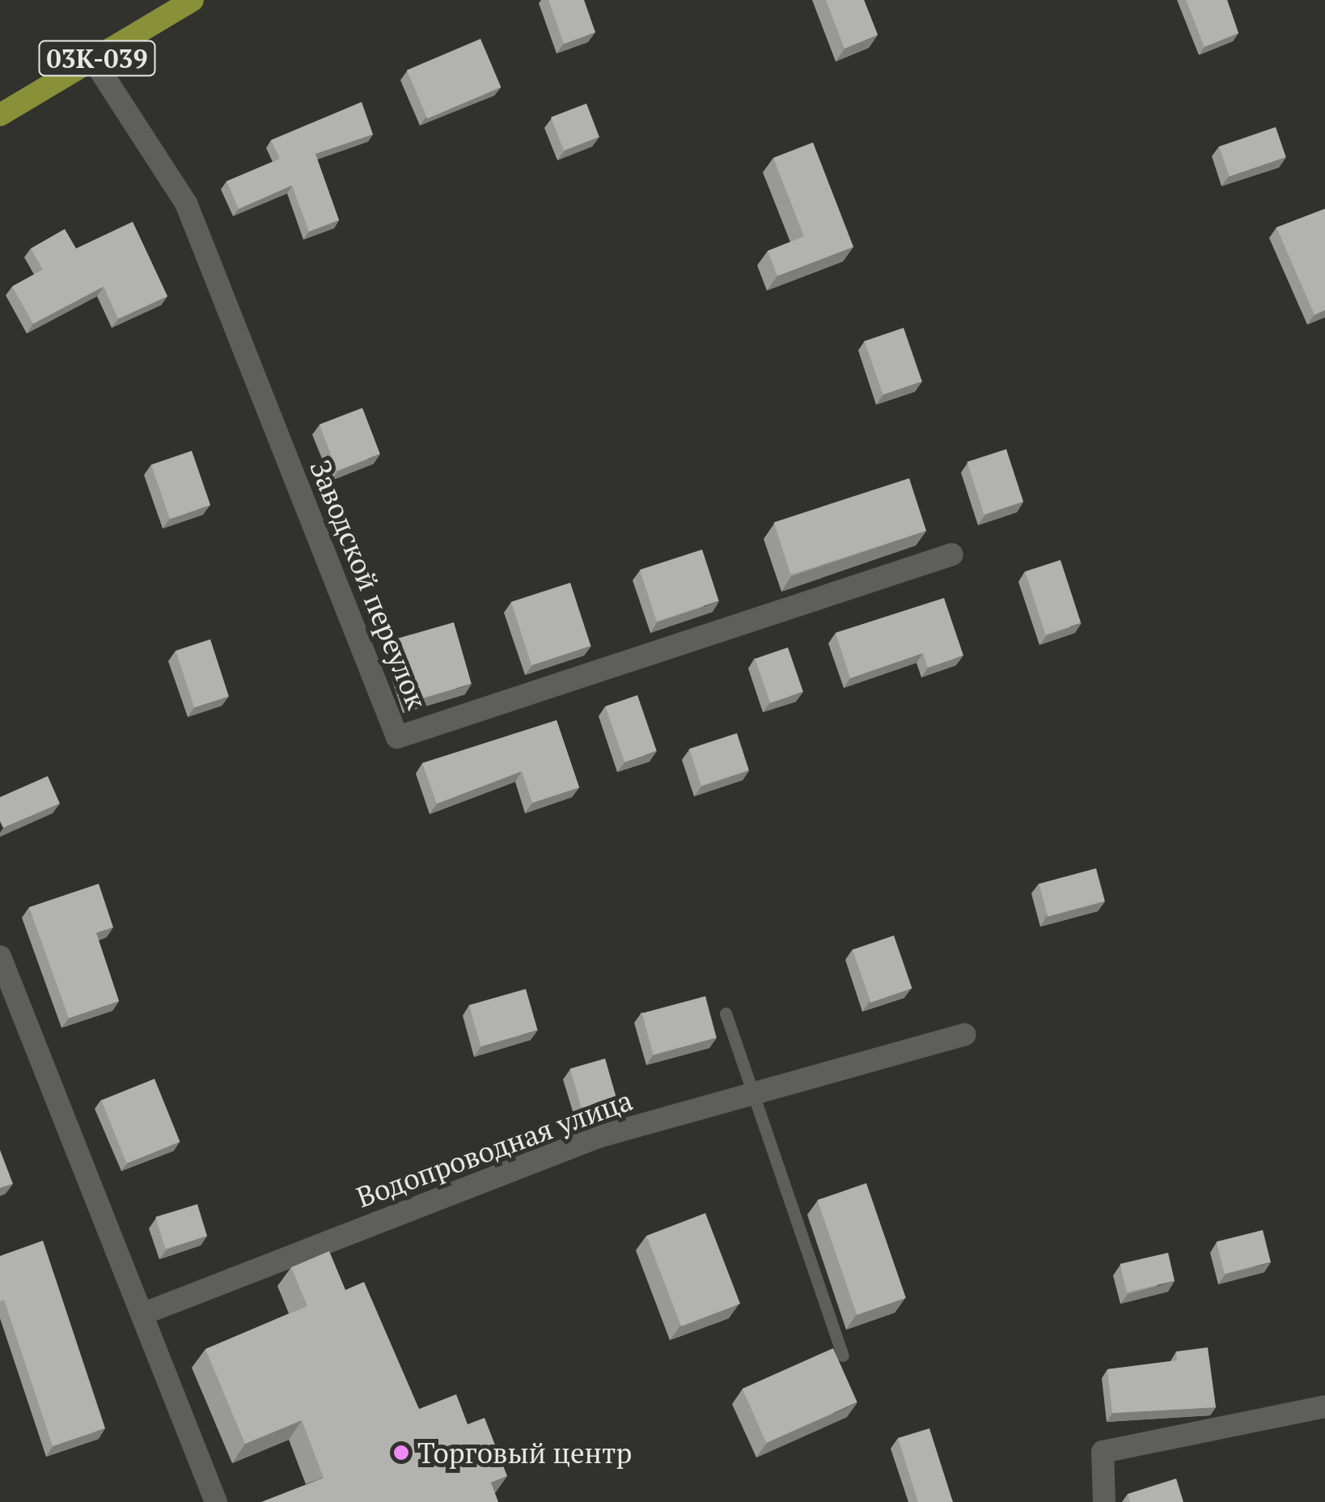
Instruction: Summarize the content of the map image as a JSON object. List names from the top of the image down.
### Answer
{
  "streets": {
    "main road": ["03К-039"],
    "street": ["Заводской переулок", "Водопроводная улица"]
  },
  "crossings": [
    ["03К-039", "Заводской переулок"]
  ],
  "places": ["Торговый центр"]
}
